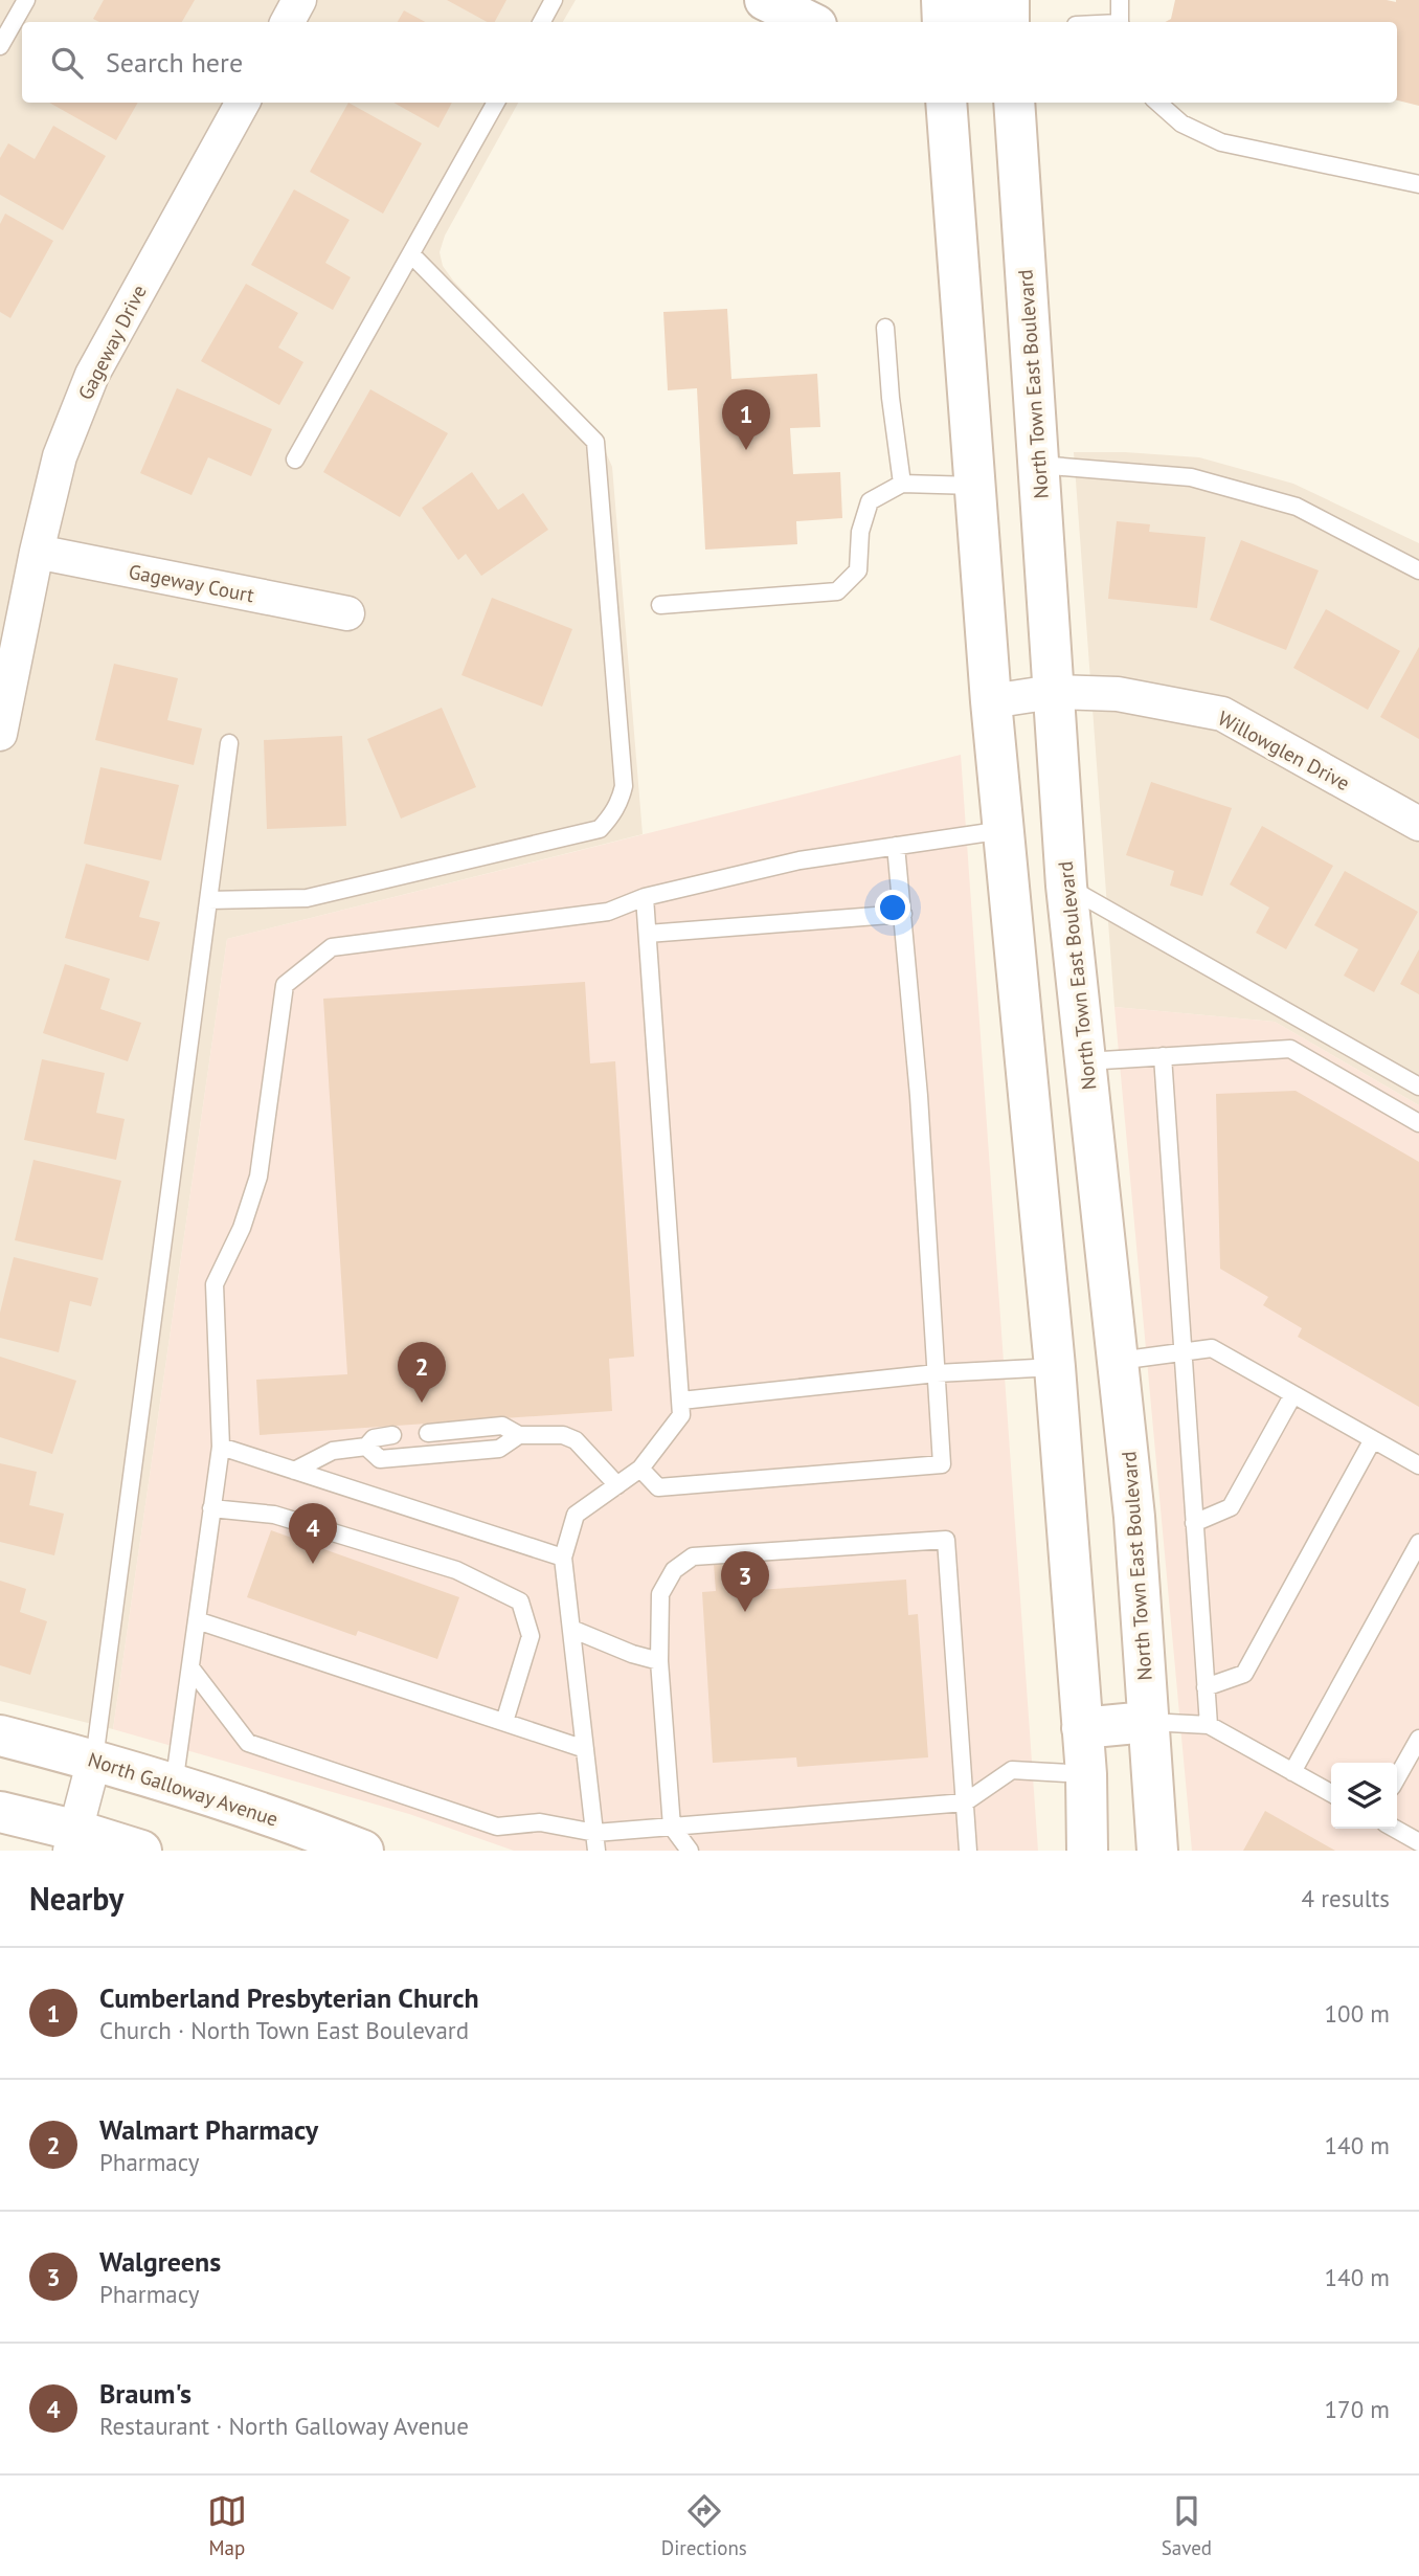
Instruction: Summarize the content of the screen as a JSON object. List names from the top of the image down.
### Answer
{
  "streets": {
    "main road": ["North Town East Boulevard", "North Galloway Avenue"],
    "street": ["Gageway Drive", "Gageway Court", "Willowglen Drive"]
  },
  "crossings": [
    ["Gageway Drive", "Gageway Court"],
    ["North Town East Boulevard", "Willowglen Drive"]
  ],
  "page": {
    "search": "Search here",
    "pins": [
      "1",
      "2",
      "4",
      "3"
    ],
    "heading": ["Nearby", "4 results"],
    "list": [
      {
        "mark": "1",
        "name": "Cumberland Presbyterian Church",
        "note": "Church · North Town East Boulevard",
        "value": "100 m"
      },
      {
        "mark": "2",
        "name": "Walmart Pharmacy",
        "note": "Pharmacy",
        "value": "140 m"
      },
      {
        "mark": "3",
        "name": "Walgreens",
        "note": "Pharmacy",
        "value": "140 m"
      },
      {
        "mark": "4",
        "name": "Braum's",
        "note": "Restaurant · North Galloway Avenue",
        "value": "170 m"
      }
    ],
    "nav": ["Map", "Directions", "Saved"]
  }
}
